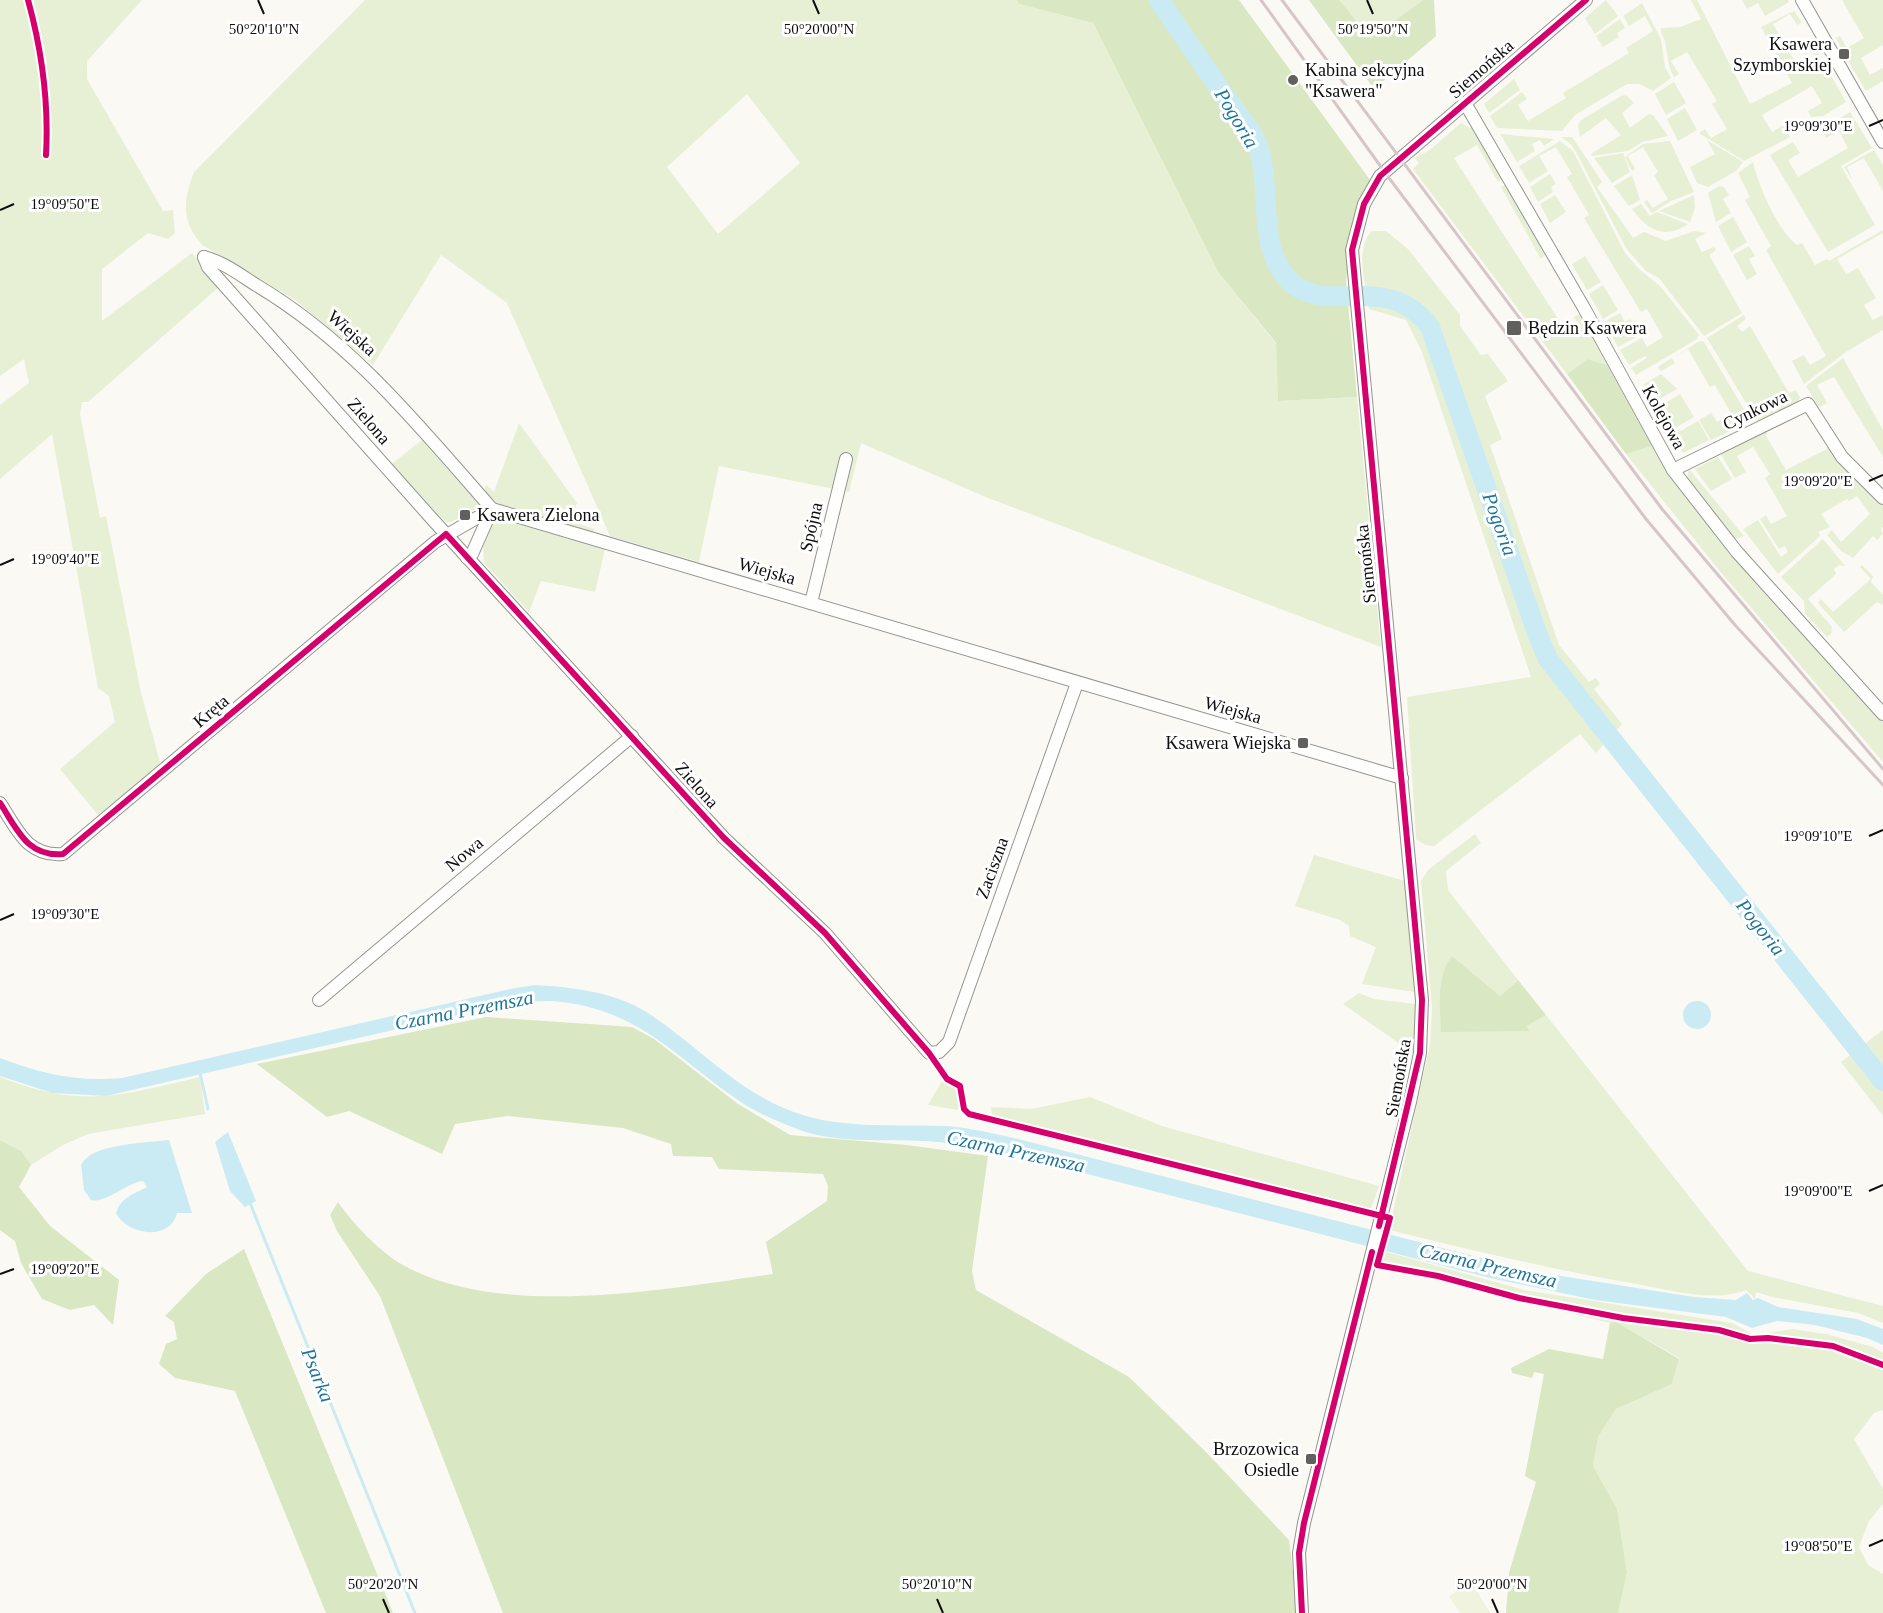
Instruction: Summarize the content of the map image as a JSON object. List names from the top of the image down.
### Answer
{
  "streets": {
    "street": [
      "Siemońska",
      "Wiejska",
      "Cynkowa",
      "Kolejowa",
      "Zielona",
      "Spójna",
      "Kręta",
      "Nowa",
      "Zaciszna"
    ]
  },
  "crossings": [
    ["Siemońska", "Wiejska"],
    ["Siemońska", "Kolejowa"],
    ["Wiejska", "Zielona"],
    ["Wiejska", "Spójna"],
    ["Wiejska", "Zaciszna"],
    ["Cynkowa", "Kolejowa"],
    ["Zielona", "Kręta"],
    ["Zielona", "Nowa"],
    ["Zielona", "Zaciszna"]
  ],
  "water": ["Pogoria", "Czarna Przemsza", "Psarka"],
  "places": {
    "transit": [
      "Ksawera Szymborskiej",
      "Będzin Ksawera",
      "Ksawera Zielona",
      "Ksawera Wiejska",
      "Brzozowica Osiedle"
    ],
    "other": ["Kabina sekcyjna \"Ksawera\""]
  },
  "coordinates": [
    "50°19'50\"N",
    "50°20'10\"N",
    "50°20'00\"N",
    "19°09'30\"E",
    "19°09'50\"E",
    "19°09'20\"E",
    "19°09'40\"E",
    "19°09'10\"E",
    "19°09'00\"E",
    "19°08'50\"E",
    "50°20'20\"N"
  ]
}
